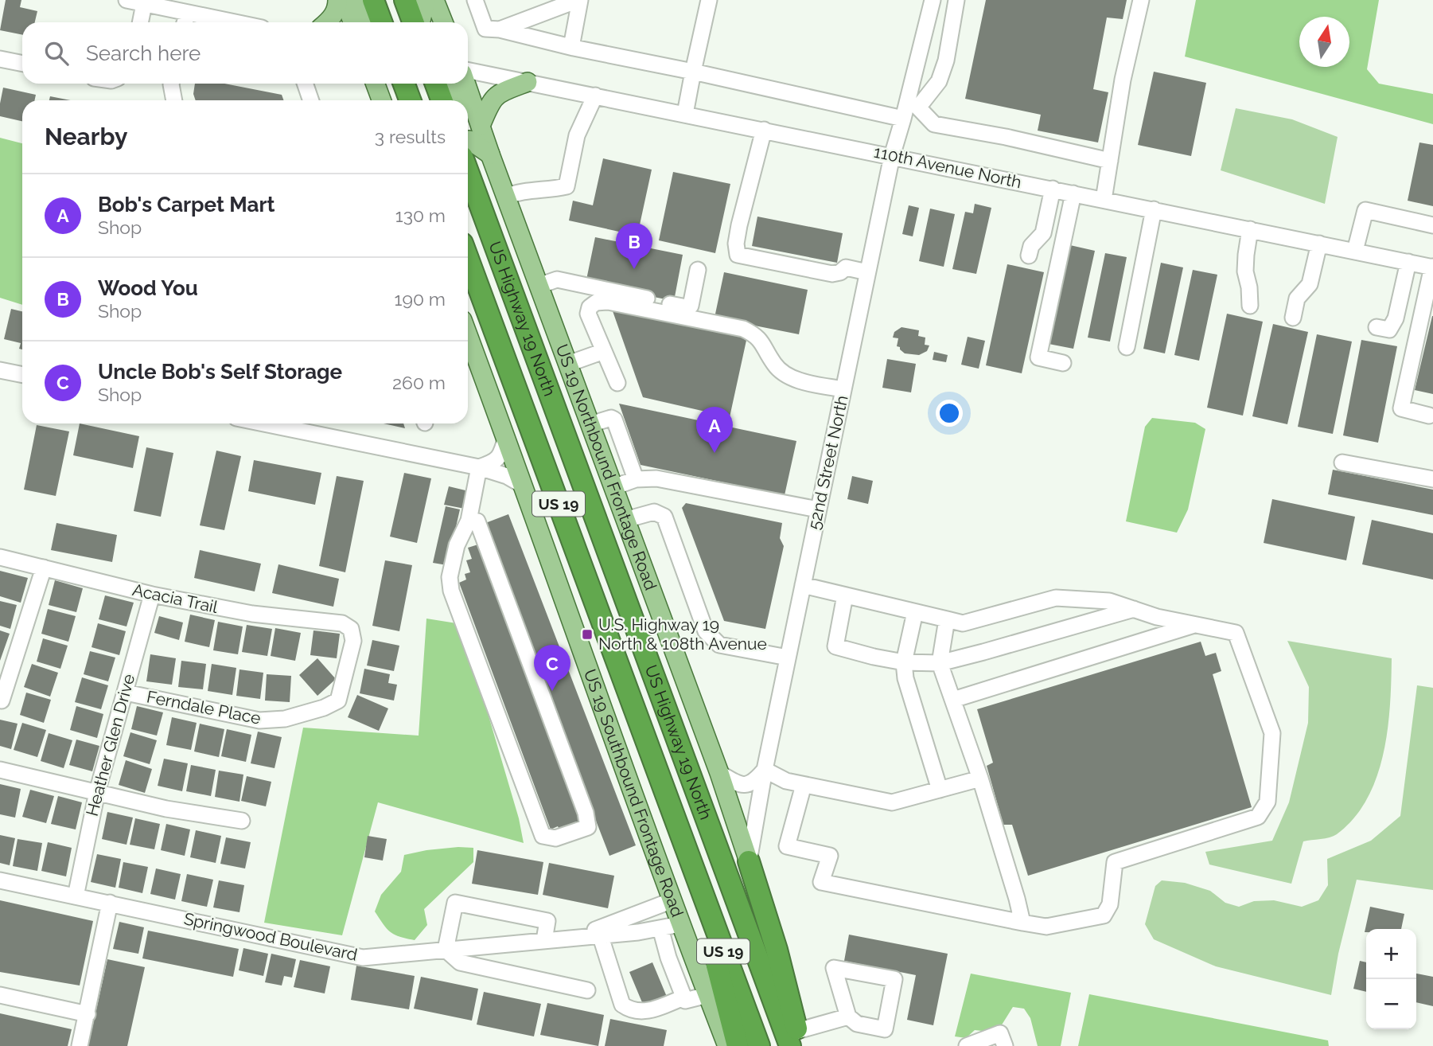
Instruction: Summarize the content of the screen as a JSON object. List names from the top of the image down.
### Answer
{
  "streets": {
    "highway": ["US Highway 19 North", "US 19"],
    "main road": ["US 19 Northbound Frontage Road", "US 19 Southbound Frontage Road"],
    "street": [
      "110th Avenue North",
      "52nd Street North",
      "Acacia Trail",
      "Ferndale Place",
      "Heather Glen Drive",
      "Springwood Boulevard"
    ]
  },
  "crossings": [
    ["110th Avenue North", "52nd Street North"],
    ["52nd Street North", "US 19 Northbound Frontage Road"],
    ["Acacia Trail", "Ferndale Place"],
    ["Acacia Trail", "Heather Glen Drive"],
    ["Ferndale Place", "Heather Glen Drive"],
    ["Heather Glen Drive", "Springwood Boulevard"],
    ["US 19 Southbound Frontage Road", "Springwood Boulevard"]
  ],
  "places": {
    "transit": ["U.S. Highway 19 North & 108th Avenue"]
  },
  "north": "top",
  "page": {
    "search": "Search here",
    "heading": ["Nearby", "3 results"],
    "list": [
      {
        "mark": "A",
        "name": "Bob's Carpet Mart",
        "note": "Shop",
        "value": "130 m"
      },
      {
        "mark": "B",
        "name": "Wood You",
        "note": "Shop",
        "value": "190 m"
      },
      {
        "mark": "C",
        "name": "Uncle Bob's Self Storage",
        "note": "Shop",
        "value": "260 m"
      }
    ],
    "pins": ["B", "A", "C"],
    "map_buttons": ["+", "−"]
  }
}
